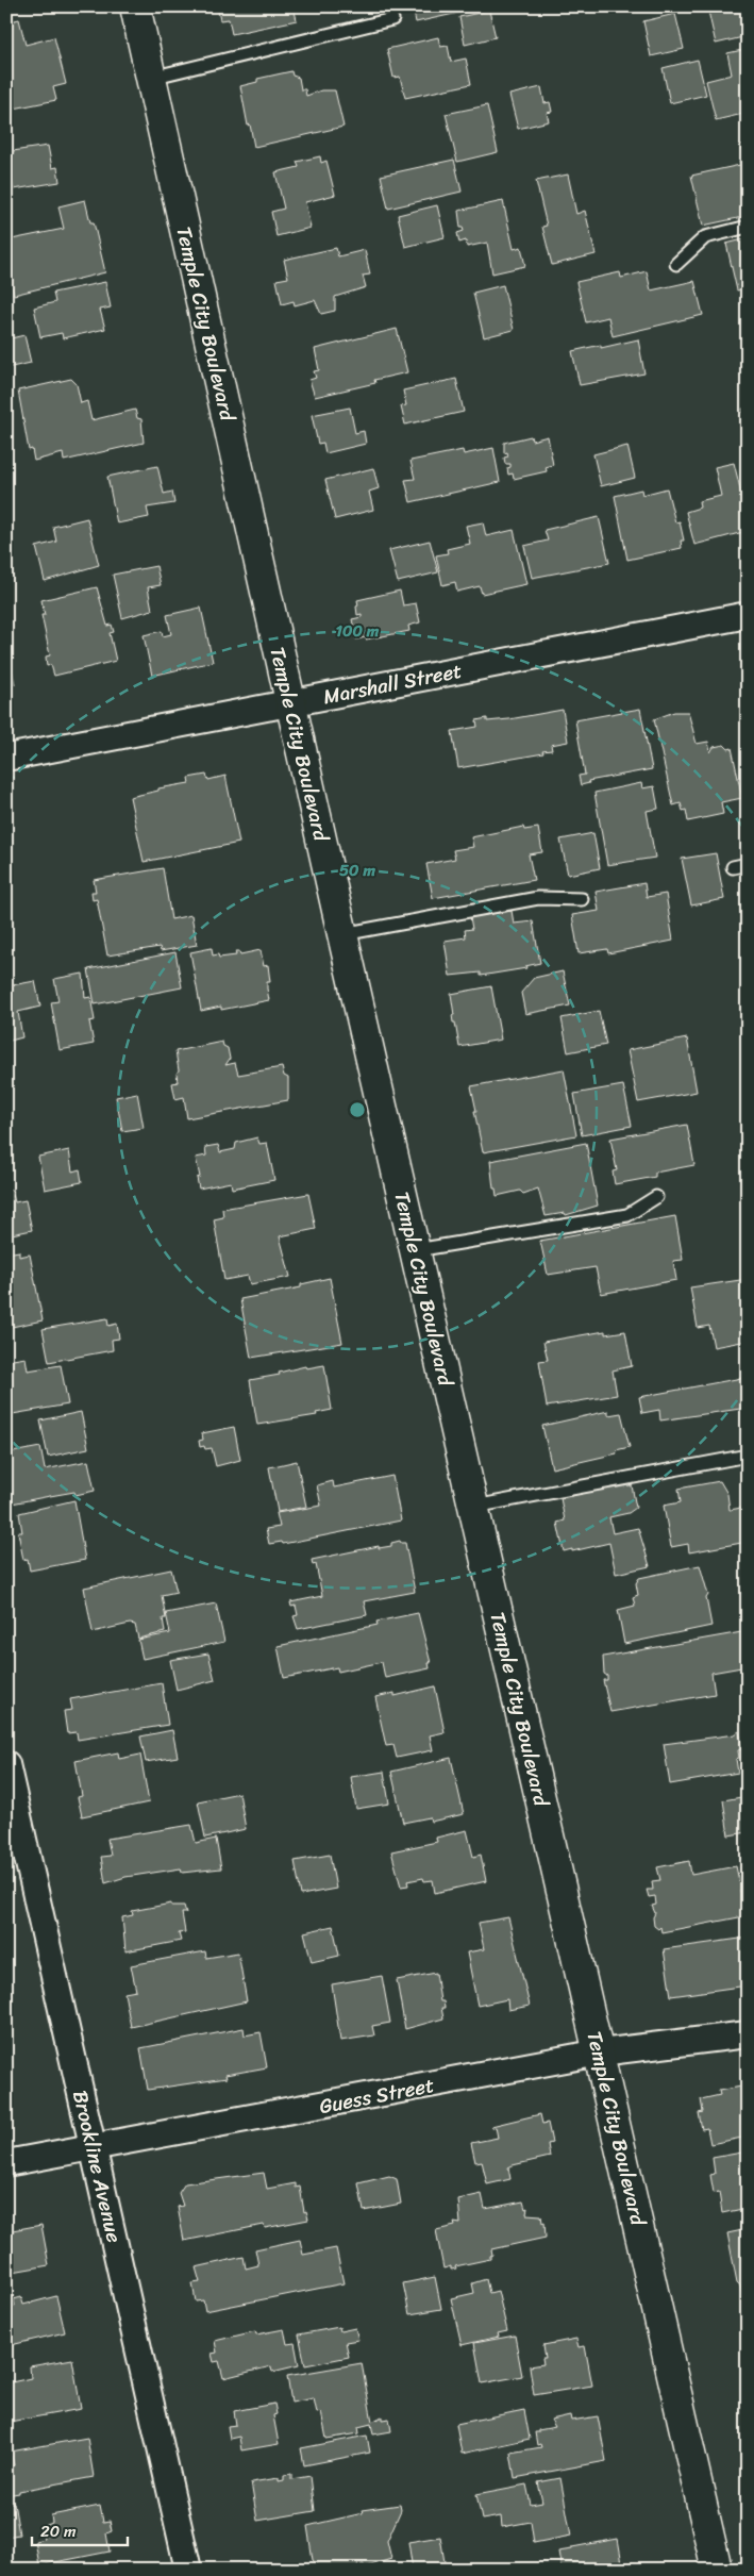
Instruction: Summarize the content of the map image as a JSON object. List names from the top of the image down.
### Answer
{
  "streets": {
    "main road": ["Temple City Boulevard"],
    "street": ["Marshall Street", "Guess Street", "Brookline Avenue"]
  },
  "crossings": [
    ["Temple City Boulevard", "Marshall Street"],
    ["Temple City Boulevard", "Guess Street"],
    ["Guess Street", "Brookline Avenue"]
  ],
  "scale_bar": "20 m",
  "rings": ["100 m", "50 m"]
}
